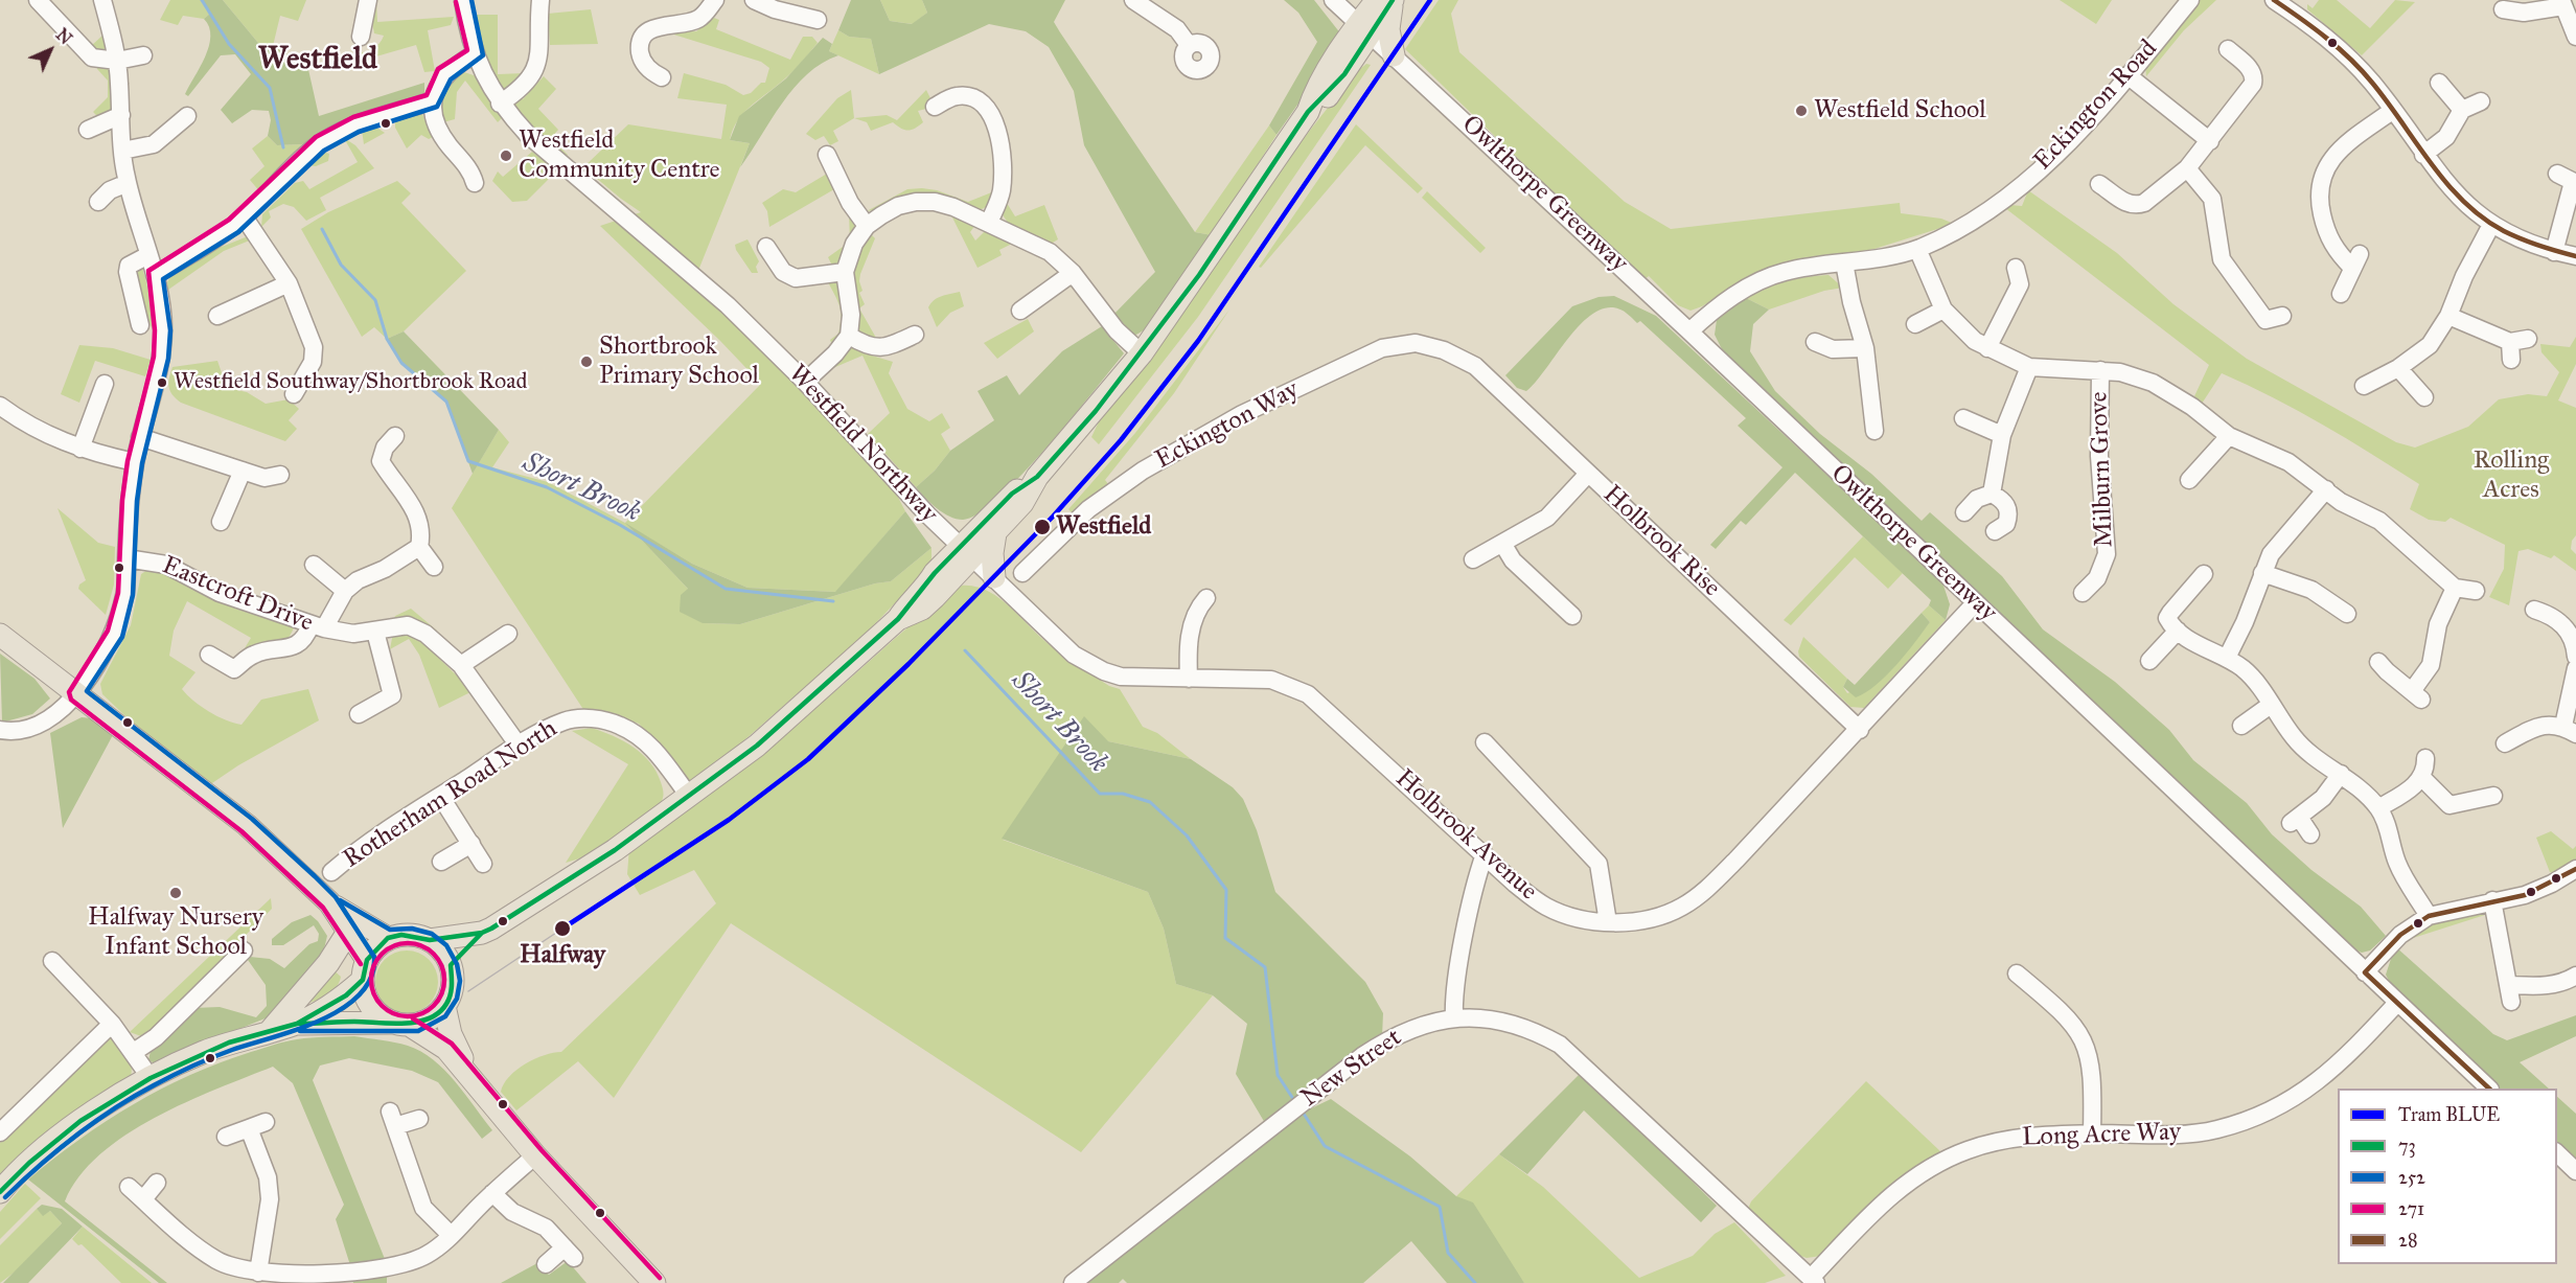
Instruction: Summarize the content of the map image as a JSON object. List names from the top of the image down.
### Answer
{
  "streets": {
    "street": [
      "Eckington Road",
      "Owlthorpe Greenway",
      "Eckington Way",
      "Westfield Northway",
      "Milburn Grove",
      "Holbrook Rise",
      "Eastcroft Drive",
      "Rotherham Road North",
      "Holbrook Avenue",
      "New Street",
      "Long Acre Way"
    ]
  },
  "crossings": [
    ["Eckington Road", "Owlthorpe Greenway"],
    ["Owlthorpe Greenway", "Holbrook Avenue"],
    ["Owlthorpe Greenway", "Long Acre Way"],
    ["Eckington Way", "Holbrook Rise"],
    ["Westfield Northway", "Holbrook Avenue"],
    ["Holbrook Rise", "Holbrook Avenue"],
    ["Eastcroft Drive", "Rotherham Road North"],
    ["New Street", "Long Acre Way"]
  ],
  "districts": ["Westfield"],
  "water": ["Short Brook"],
  "parks": ["Rolling Acres"],
  "places": [
    "Westfield School",
    "Westfield Community Centre",
    "Shortbrook Primary School",
    "Westfield Southway/Shortbrook Road",
    "Westfield",
    "Halfway Nursery Infant School",
    "Halfway"
  ],
  "lines": [
    "tram line BLUE",
    "transit line 73",
    "transit line 252",
    "transit line 28",
    "transit line 271"
  ],
  "legend": [
    "Tram BLUE",
    "73",
    "252",
    "271",
    "28"
  ],
  "north": "top right"
}
